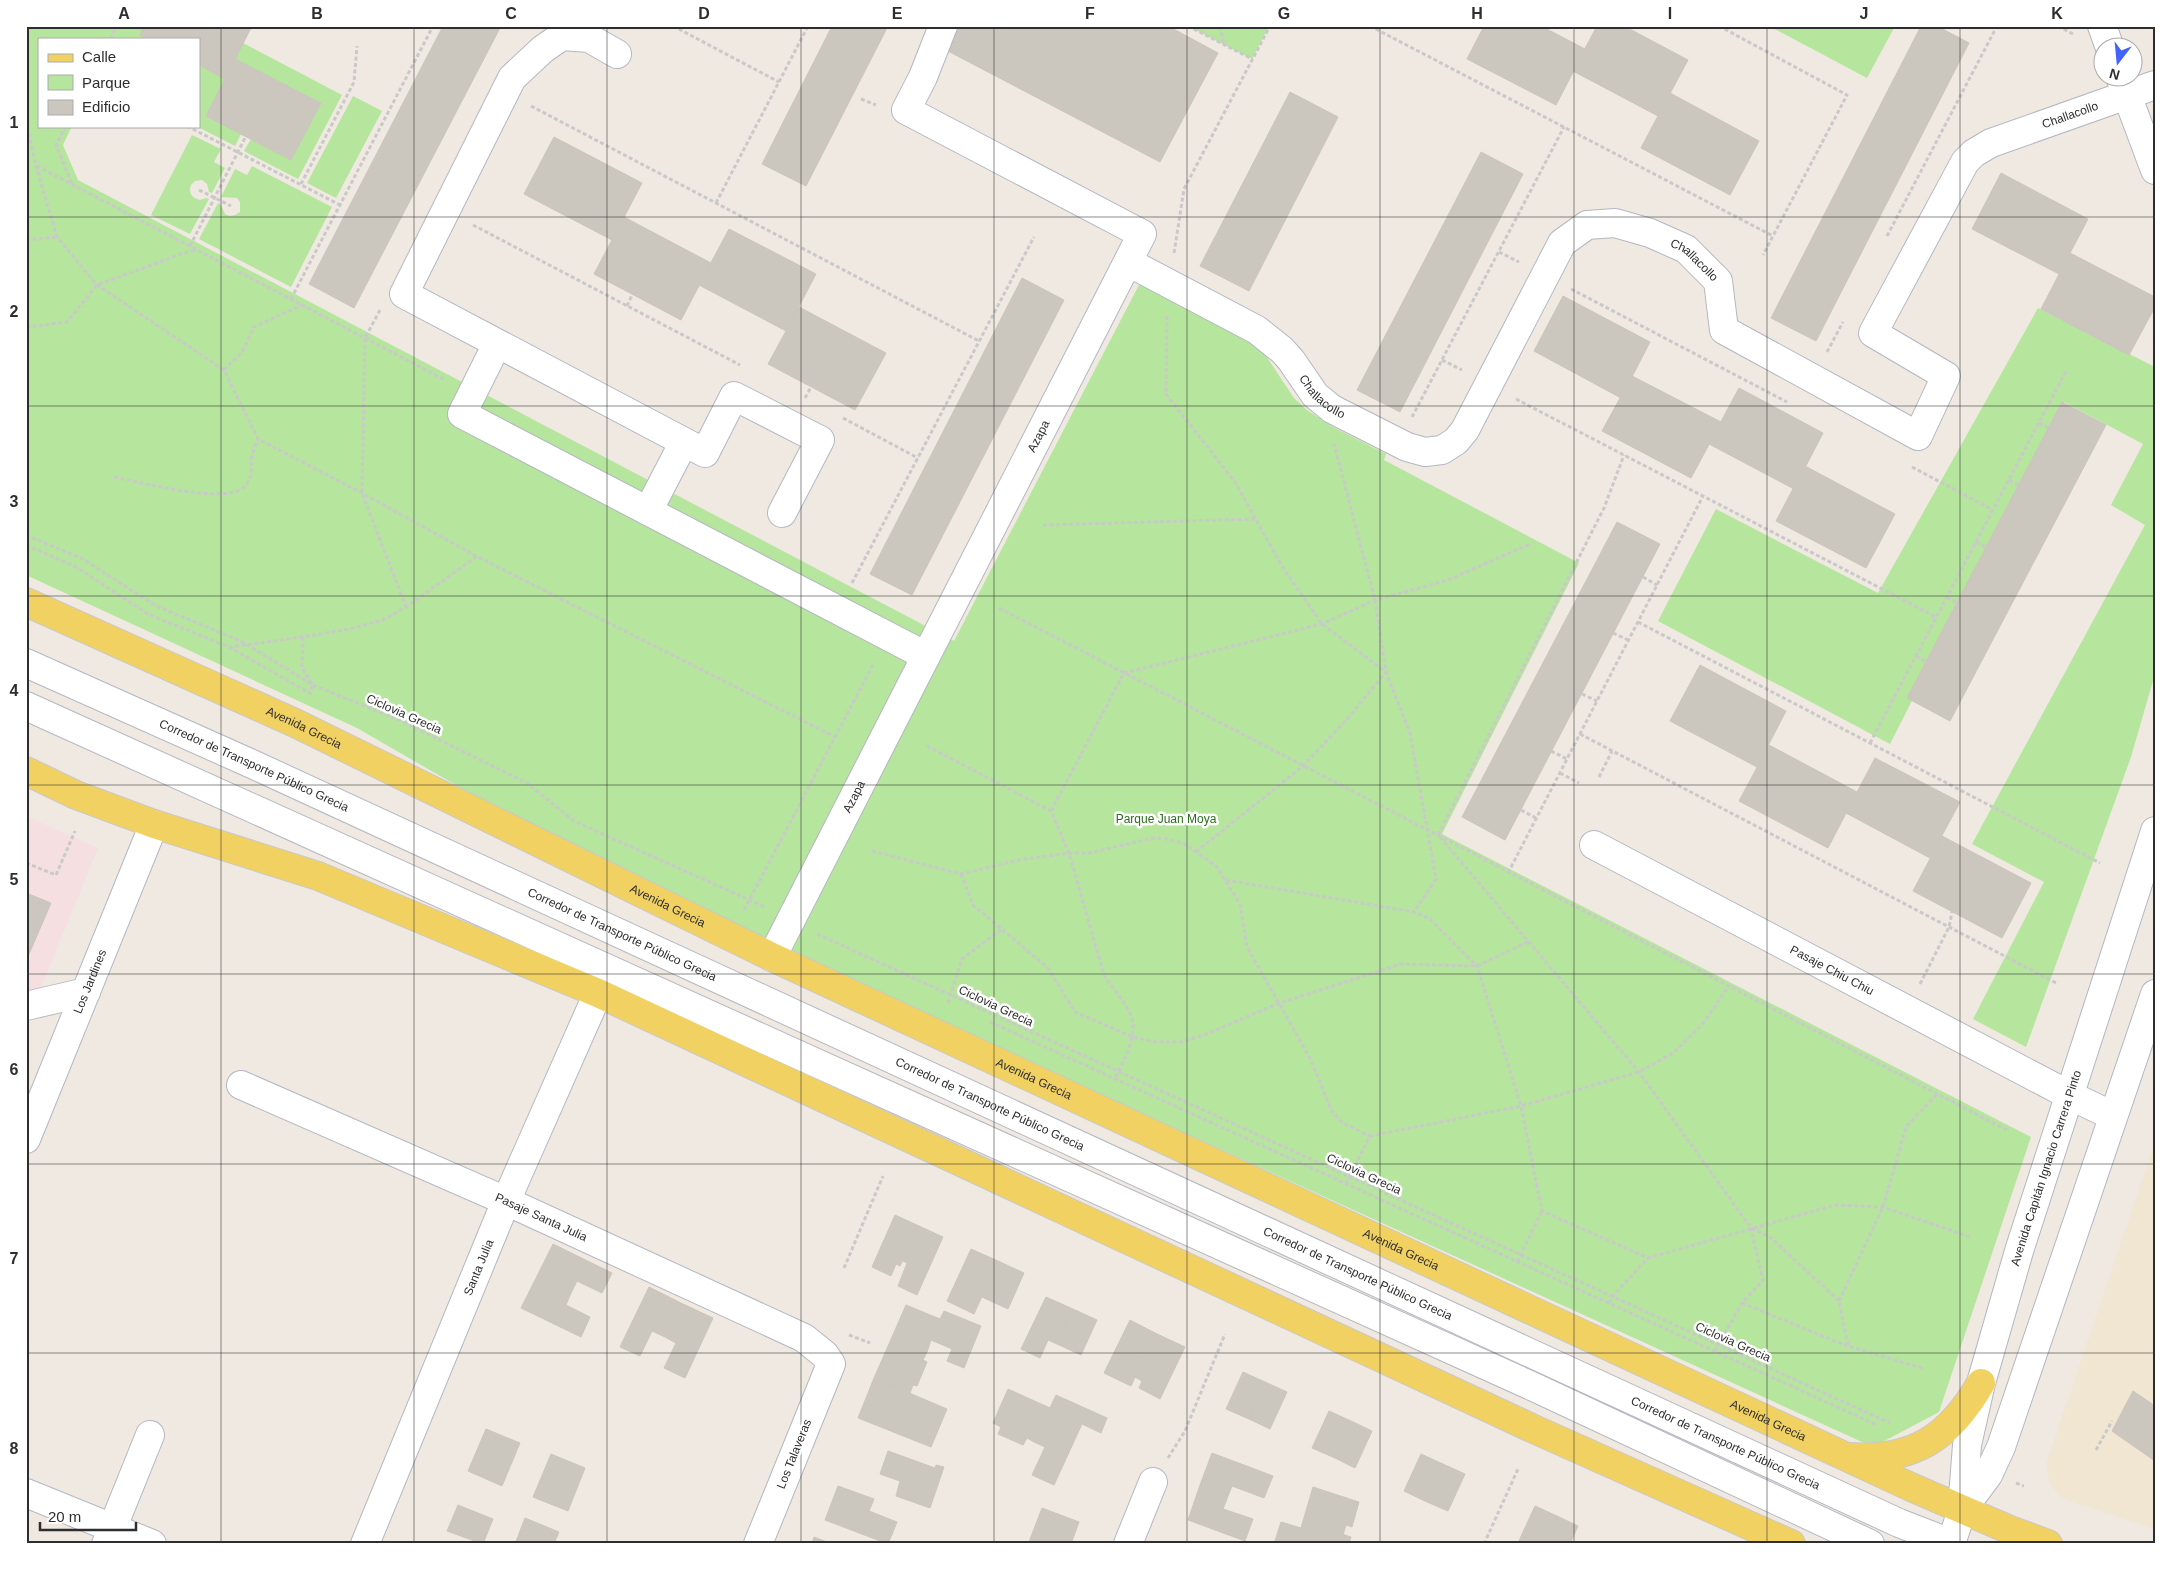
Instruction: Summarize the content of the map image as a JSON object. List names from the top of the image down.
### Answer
{
  "streets": {
    "main road": ["Avenida Grecia"],
    "street": [
      "Challacollo",
      "Azapa",
      "Corredor de Transporte Público Grecia",
      "Pasaje Chiu Chiu",
      "Los Jardines",
      "Avenida Capitán Ignacio Carrera Pinto",
      "Pasaje Santa Julia",
      "Santa Julia",
      "Los Talaveras"
    ],
    "path": ["Ciclovia Grecia"]
  },
  "crossings": [
    ["Challacollo", "Azapa"],
    ["Azapa", "Avenida Grecia"],
    ["Avenida Grecia", "Avenida Capitán Ignacio Carrera Pinto"],
    ["Corredor de Transporte Público Grecia", "Avenida Capitán Ignacio Carrera Pinto"],
    ["Pasaje Chiu Chiu", "Avenida Capitán Ignacio Carrera Pinto"],
    ["Pasaje Santa Julia", "Santa Julia"],
    ["Pasaje Santa Julia", "Los Talaveras"]
  ],
  "parks": ["Parque Juan Moya"],
  "legend": ["Calle", "Parque", "Edificio"],
  "scale_bar": "20 m",
  "north": "bottom",
  "grid": {
    "columns": [
      "A",
      "B",
      "C",
      "D",
      "E",
      "F",
      "G",
      "H",
      "I",
      "J",
      "K"
    ],
    "rows": [
      "1",
      "2",
      "3",
      "4",
      "5",
      "6",
      "7",
      "8"
    ]
  }
}
